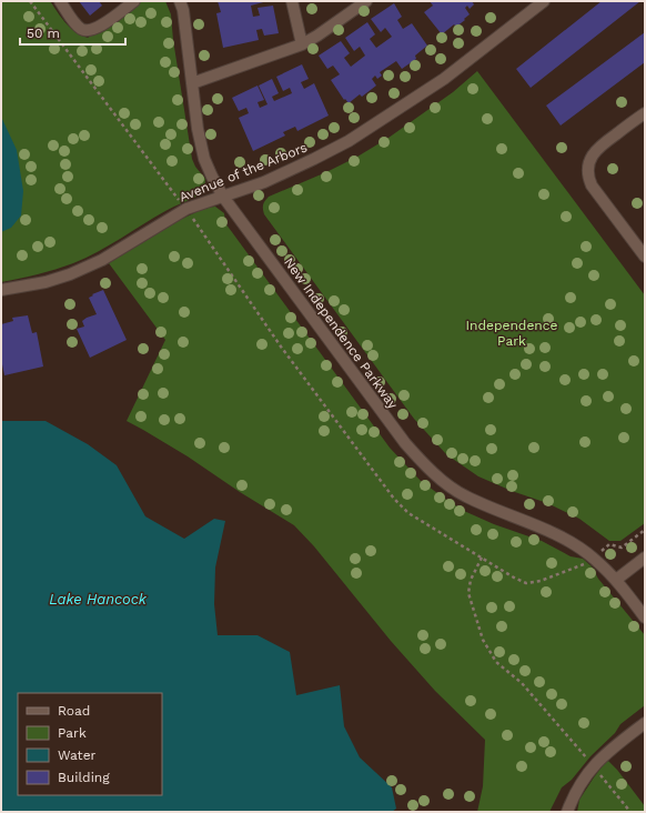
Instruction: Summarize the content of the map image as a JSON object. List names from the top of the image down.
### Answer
{
  "streets": {
    "street": ["Avenue of the Arbors", "New Independence Parkway"]
  },
  "crossings": [
    ["Avenue of the Arbors", "New Independence Parkway"]
  ],
  "water": ["Lake Hancock"],
  "parks": ["Independence Park"],
  "legend": [
    "Road",
    "Park",
    "Water",
    "Building"
  ],
  "scale_bar": "50 m"
}
